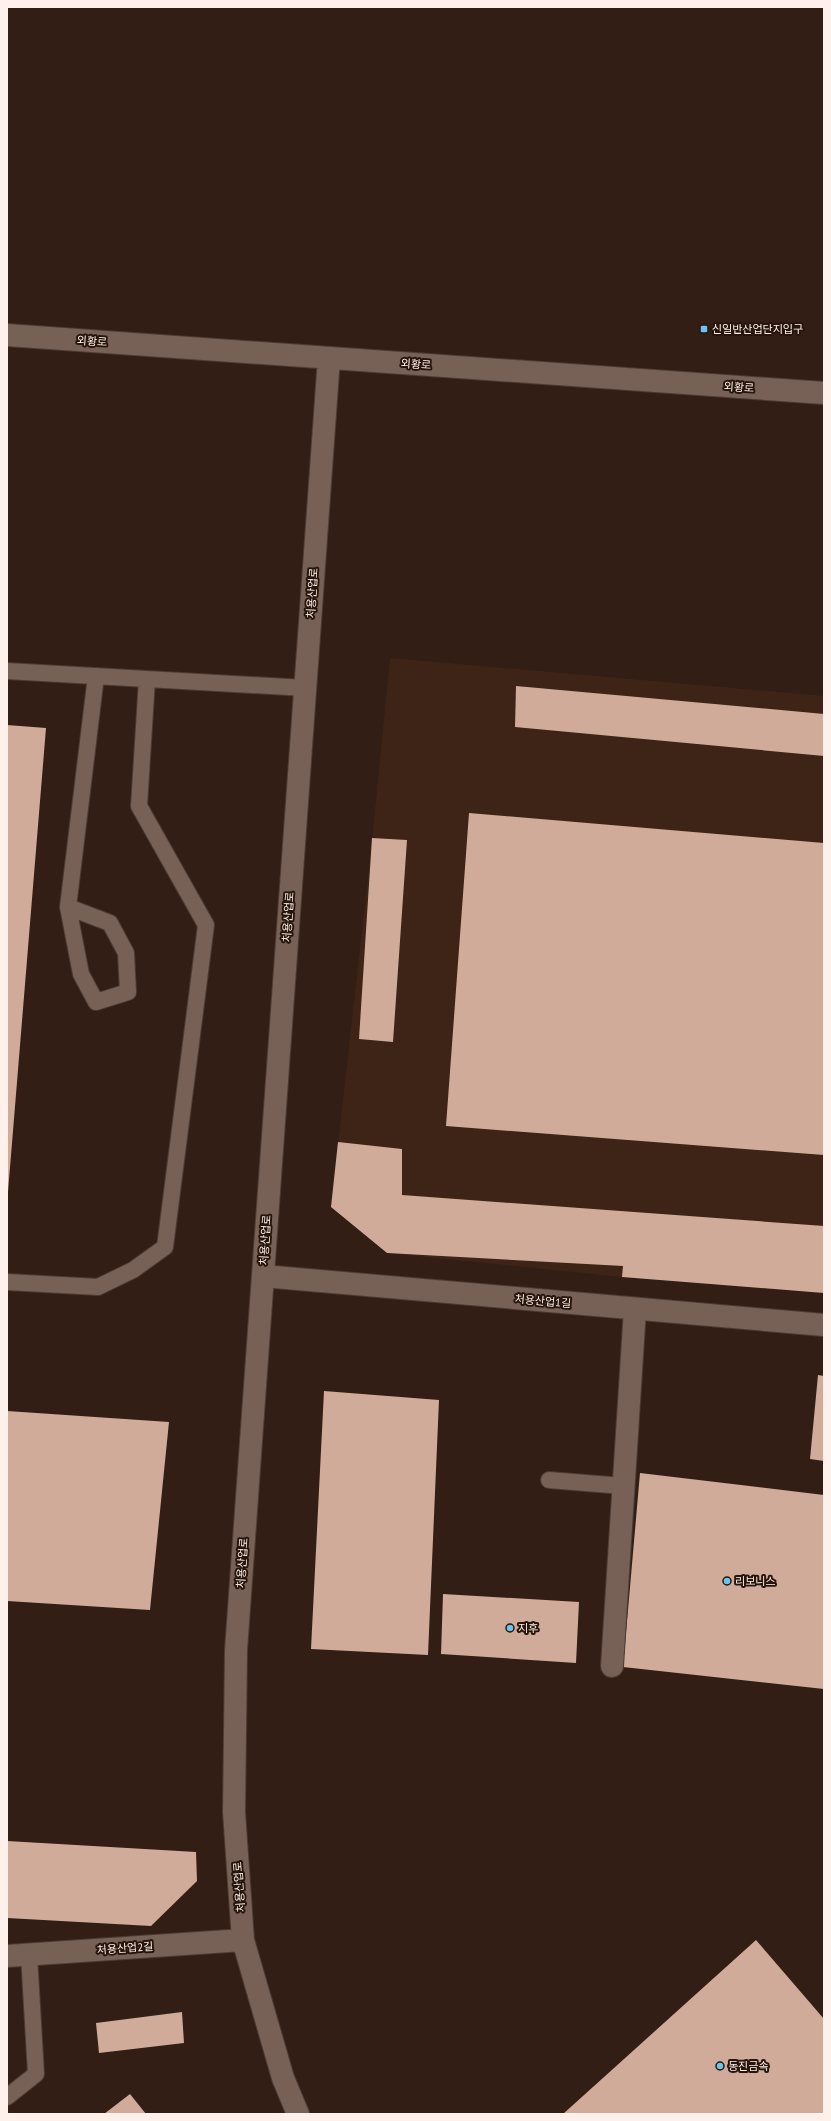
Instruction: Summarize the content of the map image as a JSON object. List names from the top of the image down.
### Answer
{
  "streets": {
    "main road": [
      "외황로",
      "처용산업로",
      "처용산업1길",
      "처용산업2길"
    ]
  },
  "crossings": [
    ["외황로", "처용산업로"],
    ["처용산업로", "처용산업1길"],
    ["처용산업로", "처용산업2길"]
  ],
  "places": {
    "transit": ["신일반산업단지입구"],
    "other": ["리보니스", "지후", "동진금속"]
  }
}
